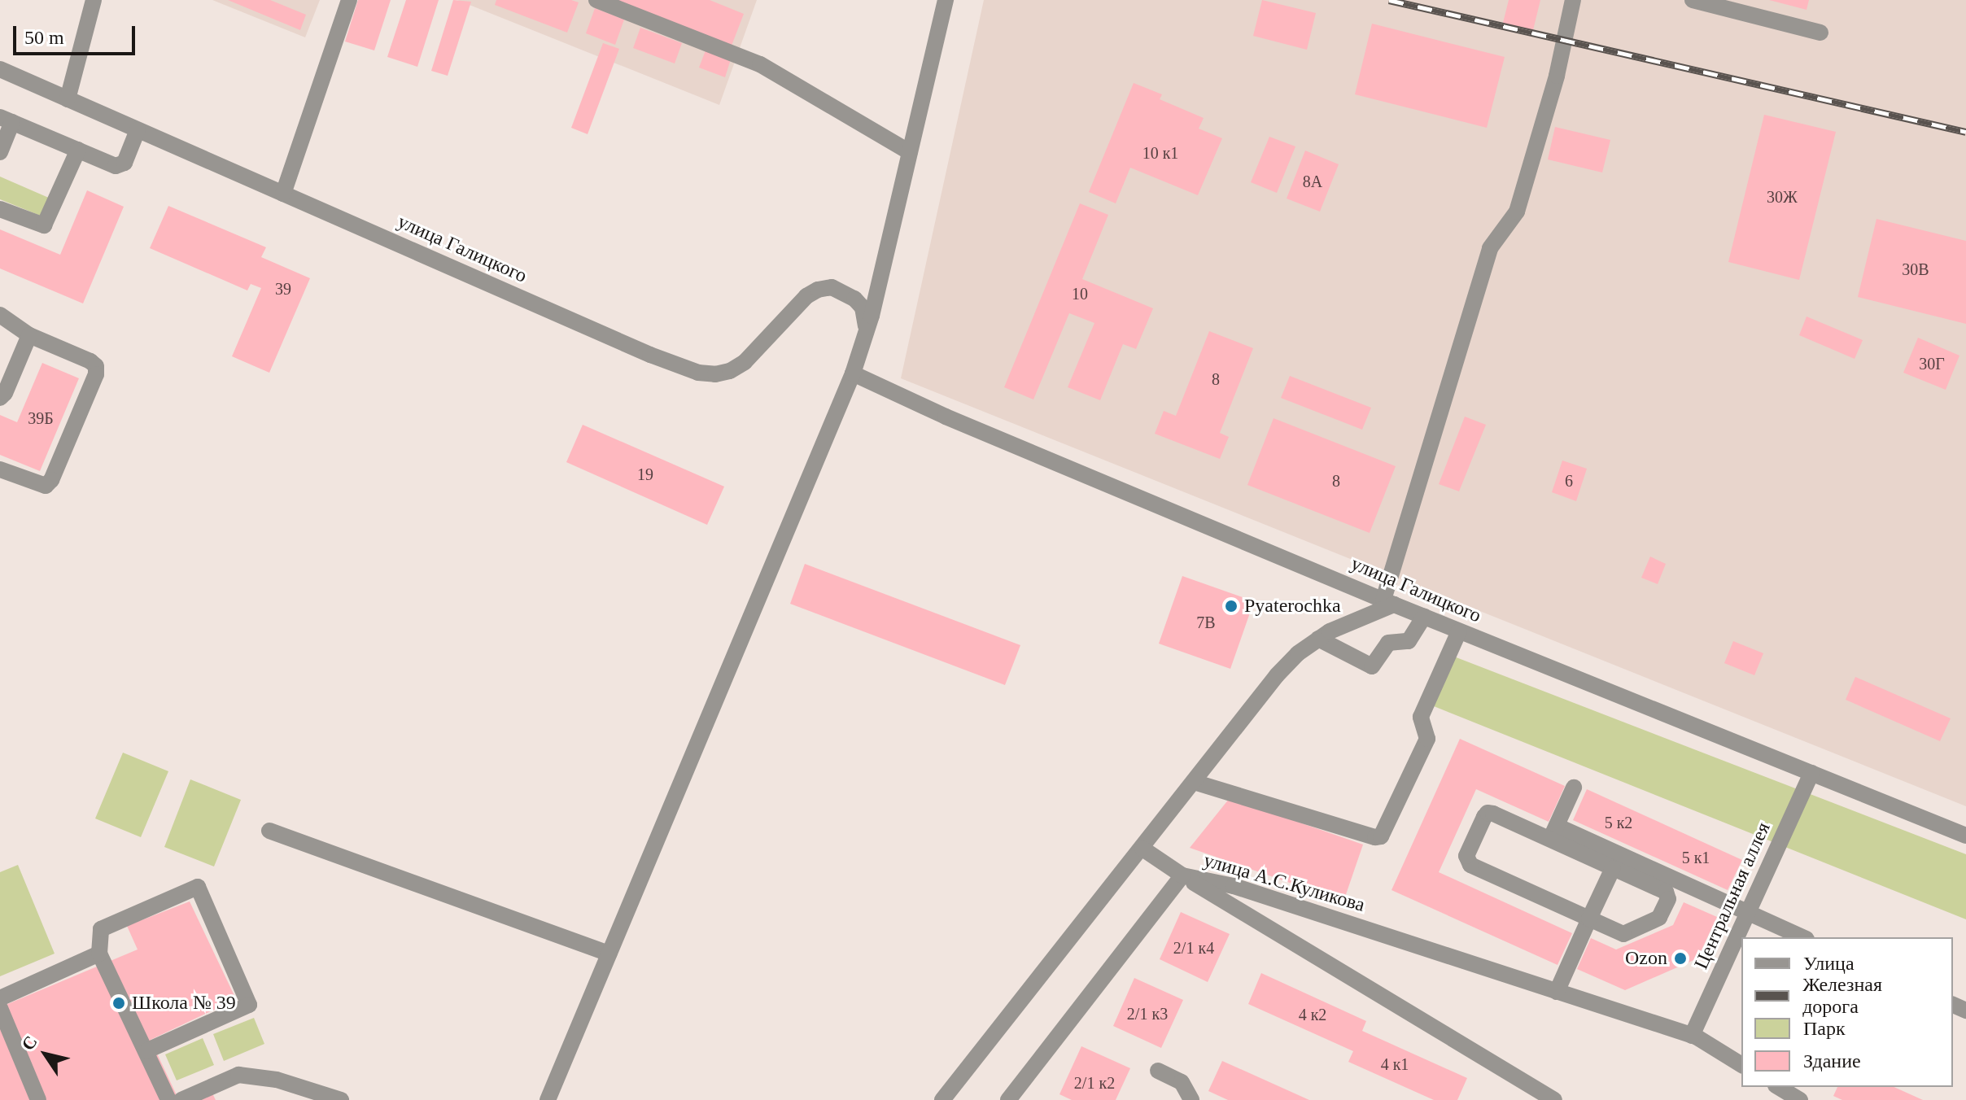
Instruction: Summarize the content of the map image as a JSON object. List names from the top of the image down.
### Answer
{
  "streets": {
    "street": ["улица Галицкого", "улица А.С.Куликова", "Центральная аллея"]
  },
  "crossings": [
    ["улица Галицкого", "Центральная аллея"],
    ["улица А.С.Куликова", "Центральная аллея"]
  ],
  "places": ["Pyaterochka", "Ozon", "Школа № 39"],
  "house_numbers": [
    "10 к1",
    "8А",
    "30Ж",
    "30В",
    "39",
    "10",
    "30Г",
    "8",
    "39Б",
    "19",
    "8",
    "6",
    "7В",
    "5 к2",
    "5 к1",
    "2/1 к4",
    "2/1 к3",
    "4 к2",
    "4 к1",
    "2/1 к2"
  ],
  "legend": [
    "Улица",
    "Железная дорога",
    "Парк",
    "Здание"
  ],
  "scale_bar": "50 m",
  "north": "top left"
}
